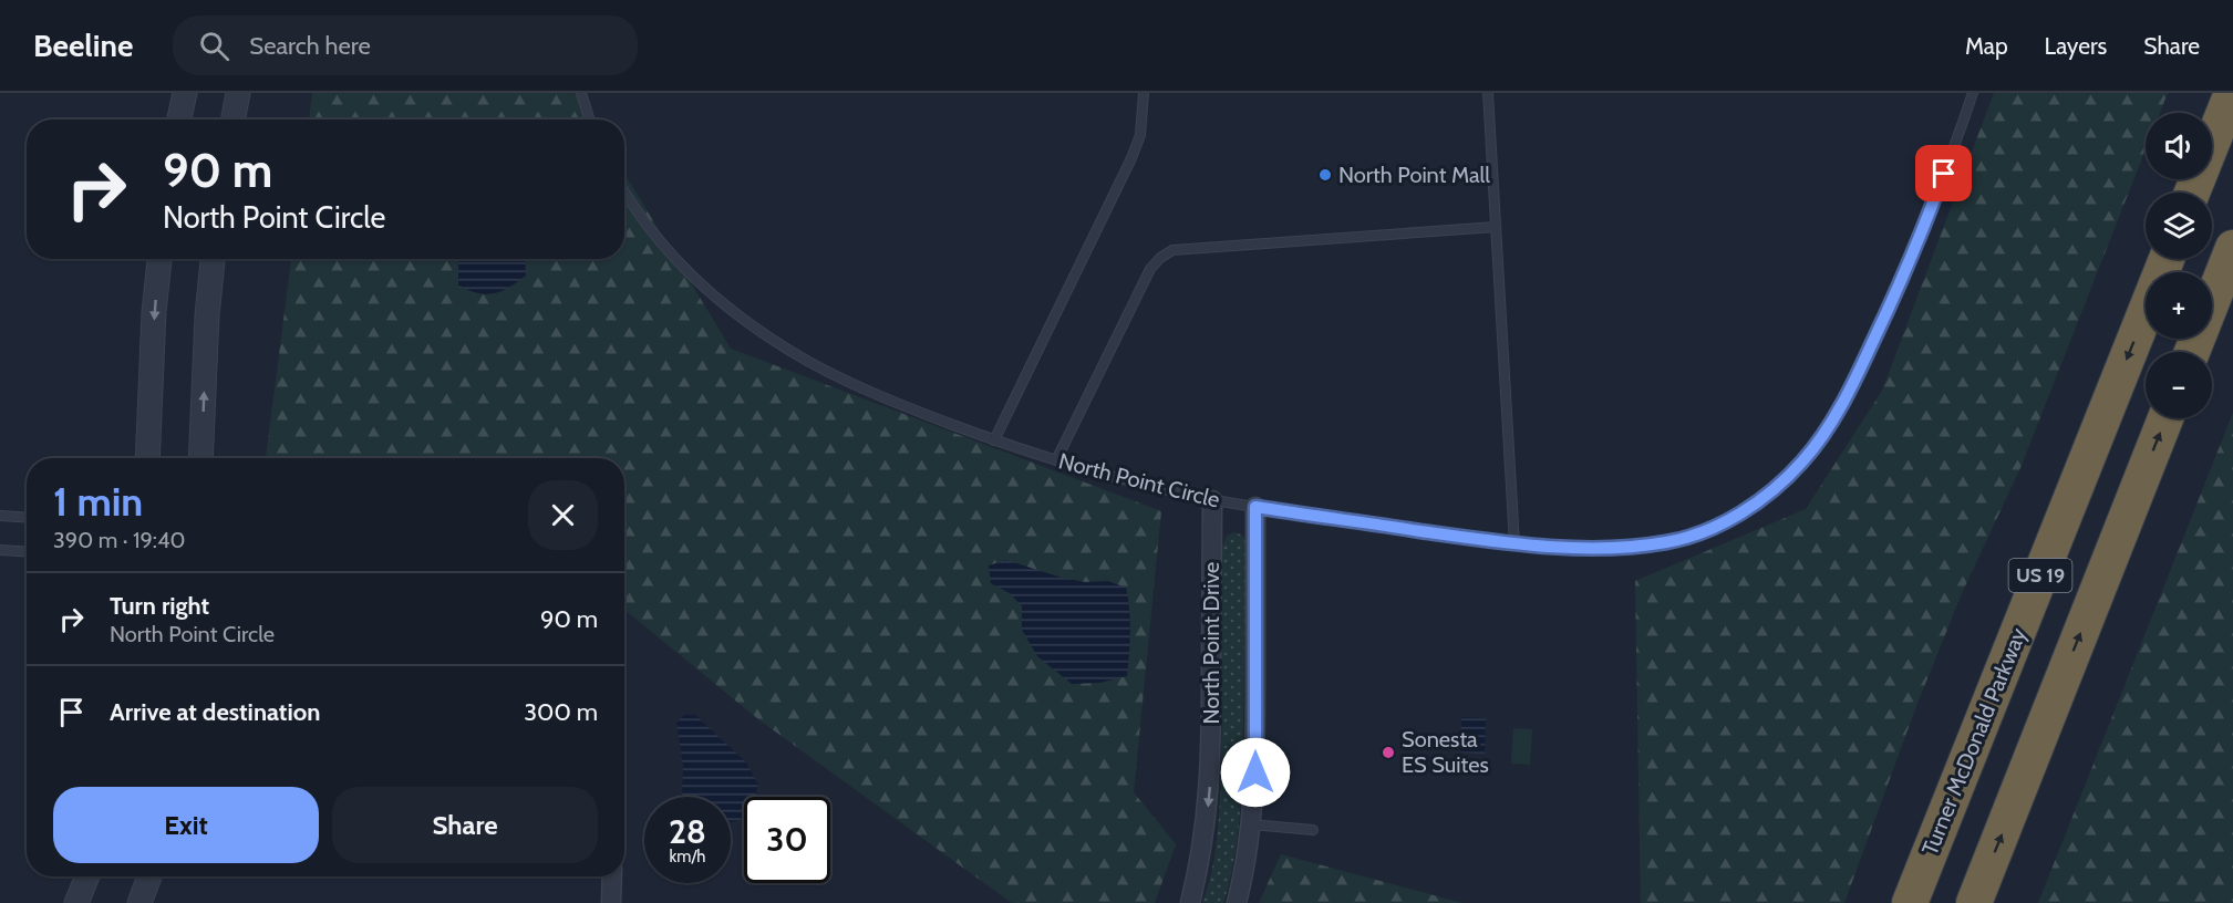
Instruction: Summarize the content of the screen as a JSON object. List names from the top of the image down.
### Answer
{
  "streets": {
    "highway": ["US 19", "Turner McDonald Parkway"],
    "street": ["North Point Drive"],
    "lane": ["North Point Circle"]
  },
  "crossings": [
    ["North Point Circle", "North Point Drive"]
  ],
  "places": ["North Point Mall", "Sonesta ES Suites"],
  "page": {
    "header": "Beeline",
    "search": "Search here",
    "nav": ["Map", "Layers", "Share"],
    "map_buttons": ["+", "−"],
    "turn": ["90 m", "North Point Circle"],
    "heading": ["1 min", "390 m · 19:40"],
    "list": [
      {
        "name": "Turn right",
        "note": "North Point Circle",
        "value": "90 m"
      },
      {
        "name": "Arrive at destination",
        "value": "300 m"
      }
    ],
    "buttons": ["Exit", "Share"],
    "speed": "28 km/h",
    "limit": "30"
  }
}
